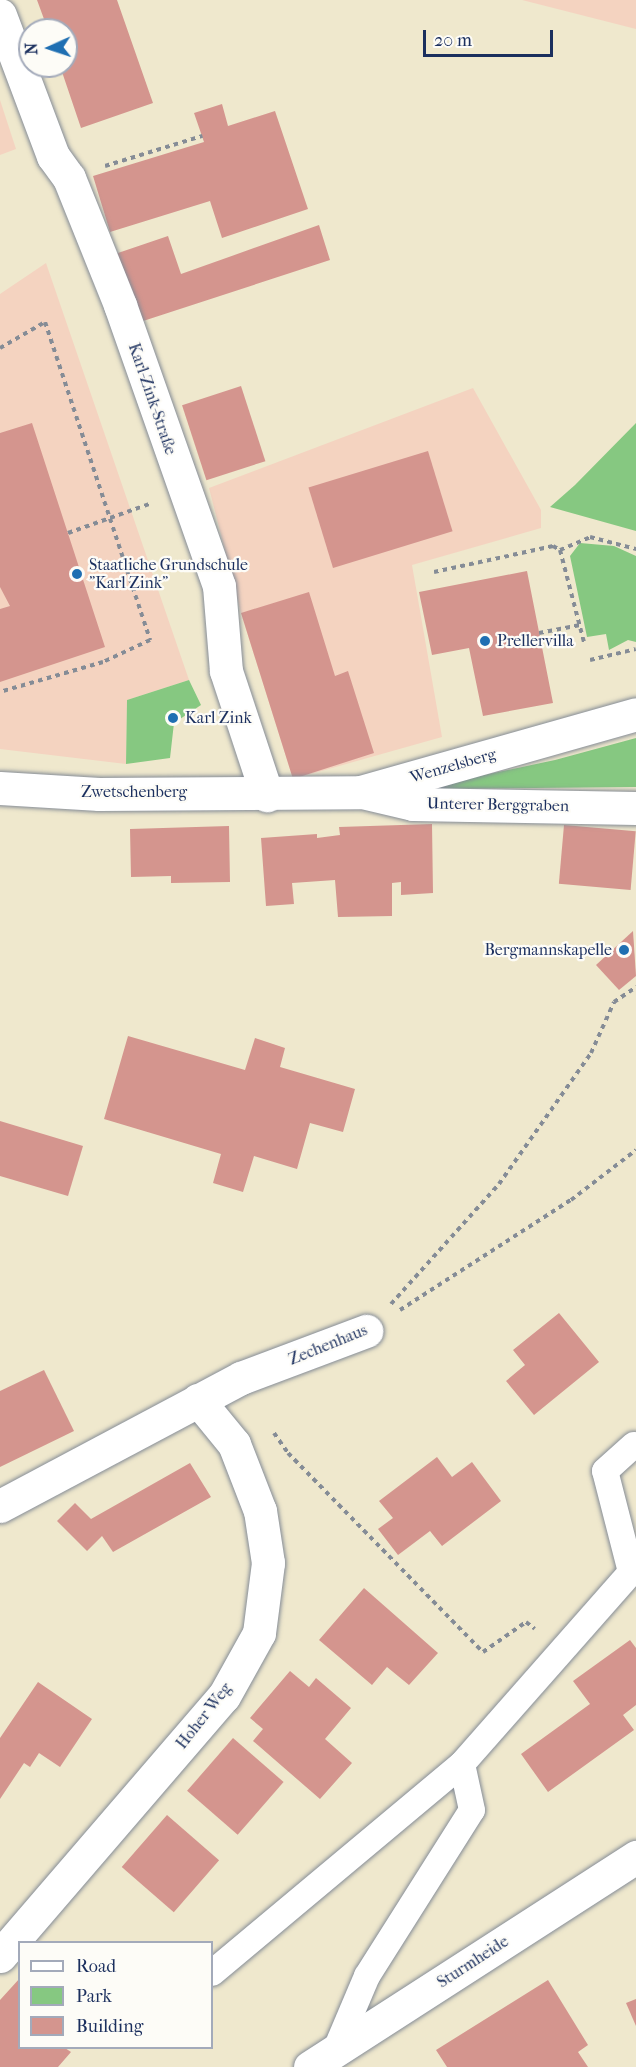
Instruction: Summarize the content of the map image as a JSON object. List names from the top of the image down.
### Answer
{
  "streets": {
    "street": [
      "Karl-Zink-Straße",
      "Wenzelsberg",
      "Zwetschenberg",
      "Unterer Berggraben",
      "Zechenhaus",
      "Hoher Weg",
      "Sturmheide"
    ]
  },
  "crossings": [
    ["Karl-Zink-Straße", "Wenzelsberg"],
    ["Karl-Zink-Straße", "Zwetschenberg"],
    ["Wenzelsberg", "Zwetschenberg"],
    ["Wenzelsberg", "Unterer Berggraben"],
    ["Zechenhaus", "Hoher Weg"]
  ],
  "places": [
    "Staatliche Grundschule \"Karl Zink\"",
    "Prellervilla",
    "Karl Zink",
    "Bergmannskapelle"
  ],
  "legend": ["Road", "Park", "Building"],
  "scale_bar": "20 m",
  "north": "left"
}
